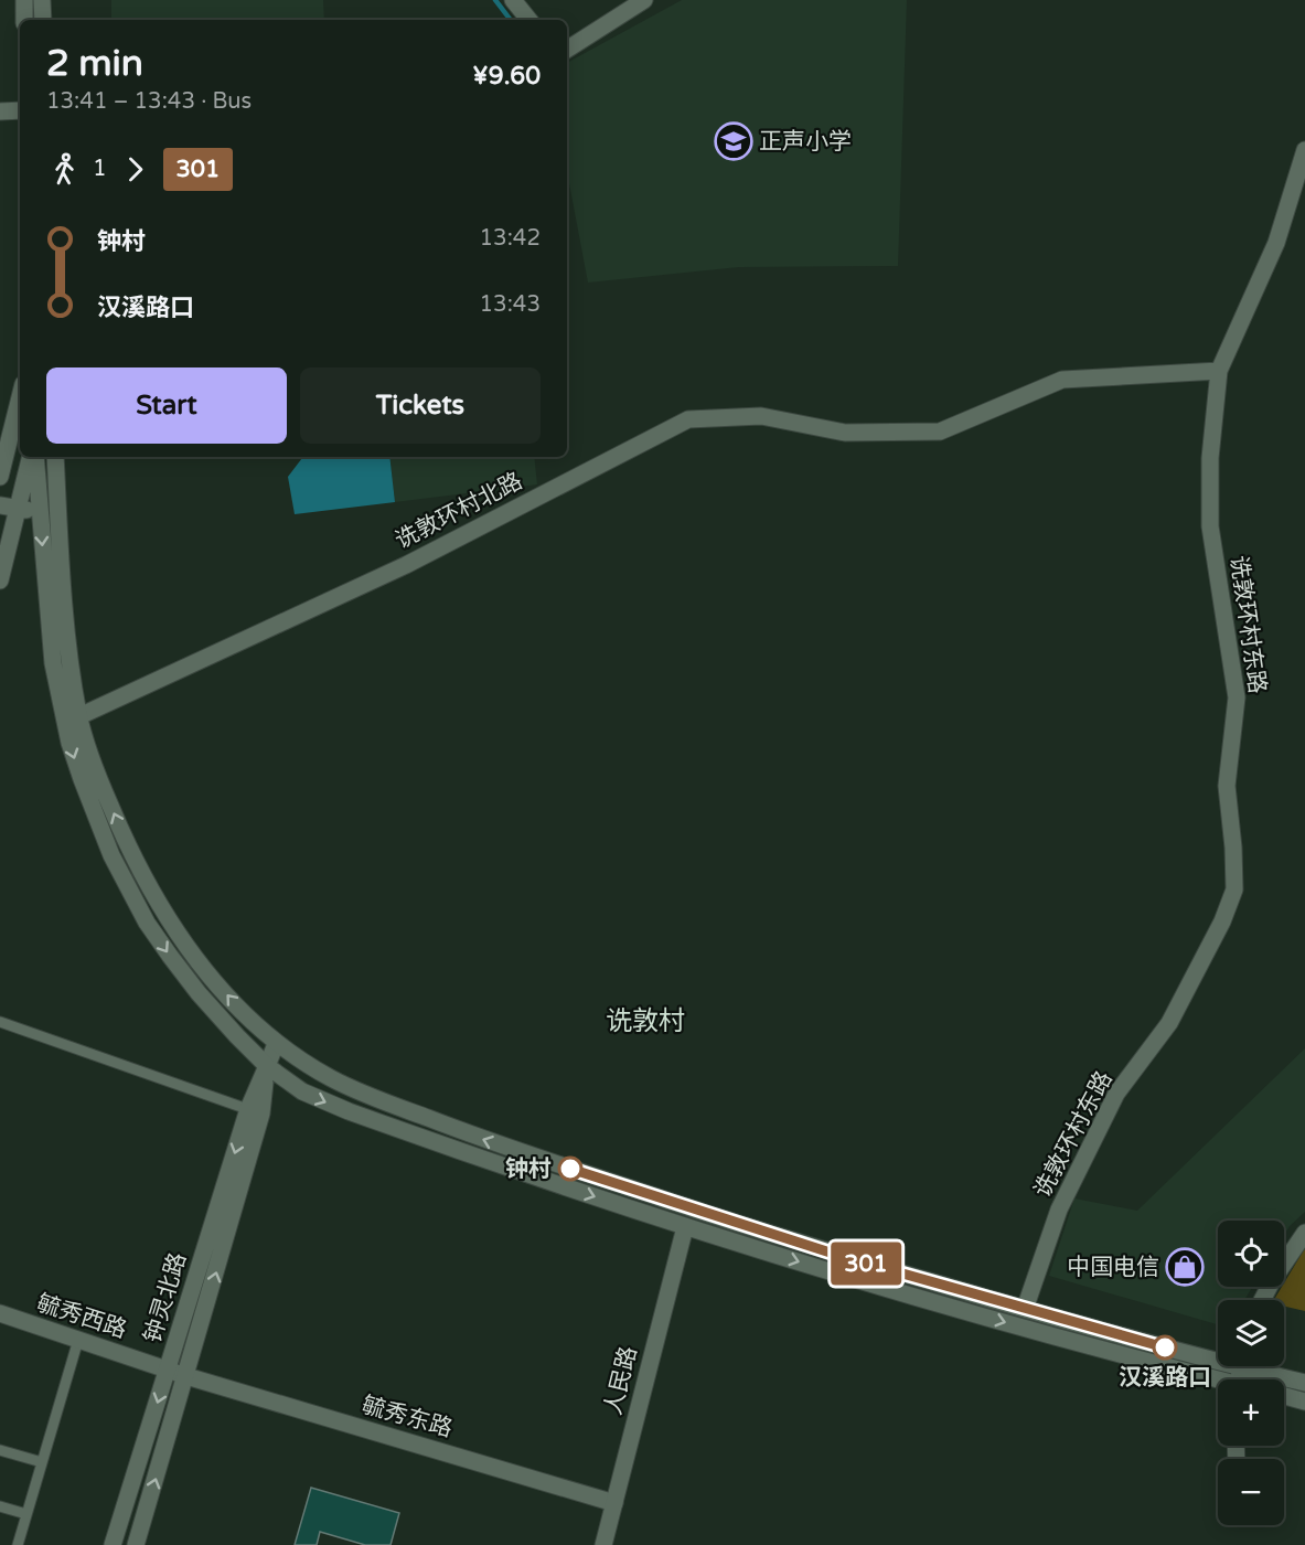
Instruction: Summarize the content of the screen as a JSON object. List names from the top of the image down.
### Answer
{
  "streets": {
    "street": [
      "诜敦环村北路",
      "诜敦环村东路",
      "钟灵北路",
      "毓秀西路",
      "人民路",
      "毓秀东路"
    ]
  },
  "crossings": [
    ["诜敦环村北路", "诜敦环村东路"],
    ["钟灵北路", "毓秀西路"],
    ["钟灵北路", "毓秀东路"],
    ["毓秀西路", "毓秀东路"],
    ["人民路", "毓秀东路"]
  ],
  "districts": ["诜敦村"],
  "places": {
    "school or university": ["正声小学"],
    "other": ["钟村", "汉溪路口"],
    "shop": ["中国电信"]
  },
  "lines": ["bus line 301"],
  "page": {
    "on_map": "301",
    "heading": ["2 min", "13:41 – 13:43 · Bus", "¥9.60"],
    "legs": ["1", "301"],
    "list": [
      {
        "name": "钟村",
        "value": "13:42"
      },
      {
        "name": "汉溪路口",
        "value": "13:43"
      }
    ],
    "buttons": ["Start", "Tickets"],
    "map_buttons": ["+", "−"]
  }
}
